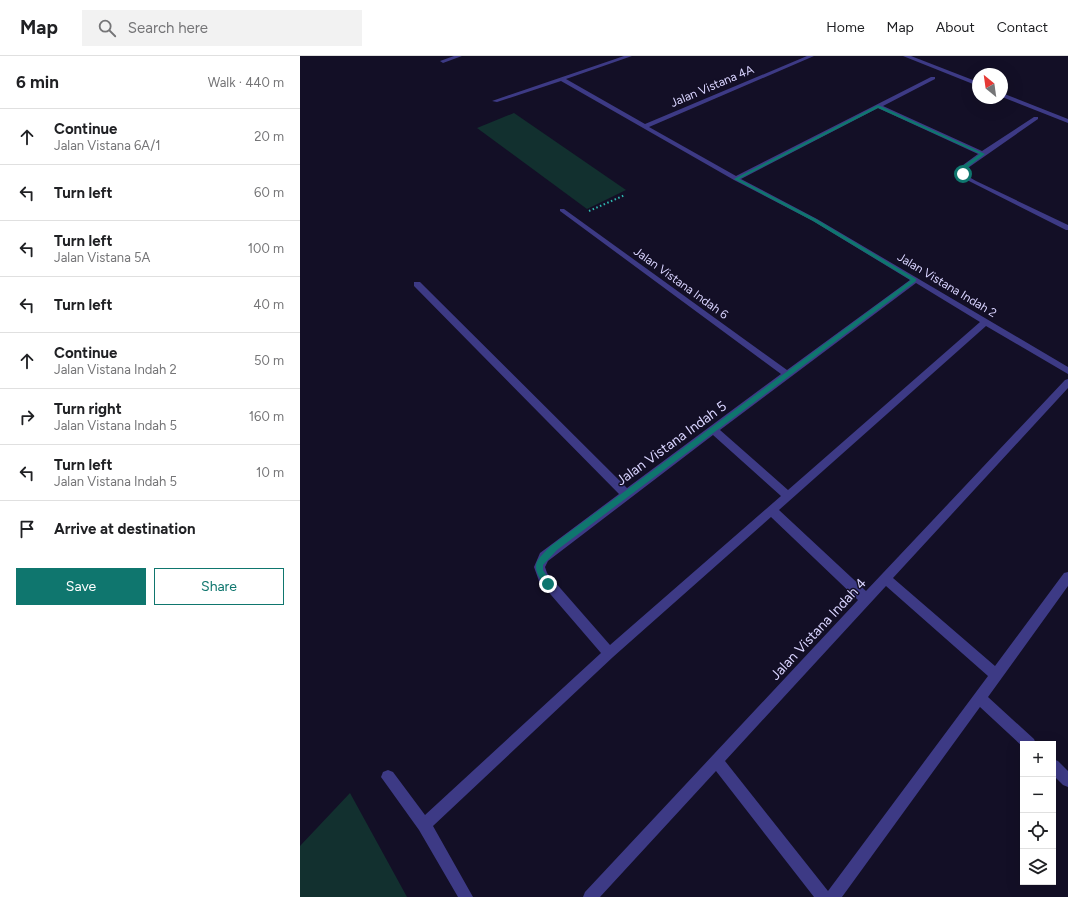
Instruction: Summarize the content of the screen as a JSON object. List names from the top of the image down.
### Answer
{
  "streets": {
    "street": [
      "Jalan Vistana 4A",
      "Jalan Vistana Indah 6",
      "Jalan Vistana Indah 2",
      "Jalan Vistana Indah 5",
      "Jalan Vistana Indah 4"
    ]
  },
  "crossings": [
    ["Jalan Vistana 4A", "Jalan Vistana Indah 2"],
    ["Jalan Vistana Indah 6", "Jalan Vistana Indah 5"],
    ["Jalan Vistana Indah 2", "Jalan Vistana Indah 5"]
  ],
  "north": "top left",
  "page": {
    "header": "Map",
    "search": "Search here",
    "nav": [
      "Home",
      "Map",
      "About",
      "Contact"
    ],
    "heading": ["6 min", "Walk · 440 m"],
    "list": [
      ["Continue", "Jalan Vistana 6A/1", "20 m"],
      ["Turn left", "60 m"],
      ["Turn left", "Jalan Vistana 5A", "100 m"],
      ["Turn left", "40 m"],
      ["Continue", "Jalan Vistana Indah 2", "50 m"],
      ["Turn right", "Jalan Vistana Indah 5", "160 m"],
      ["Turn left", "Jalan Vistana Indah 5", "10 m"],
      "Arrive at destination"
    ],
    "buttons": ["Save", "Share"],
    "map_buttons": ["+", "−"]
  }
}
